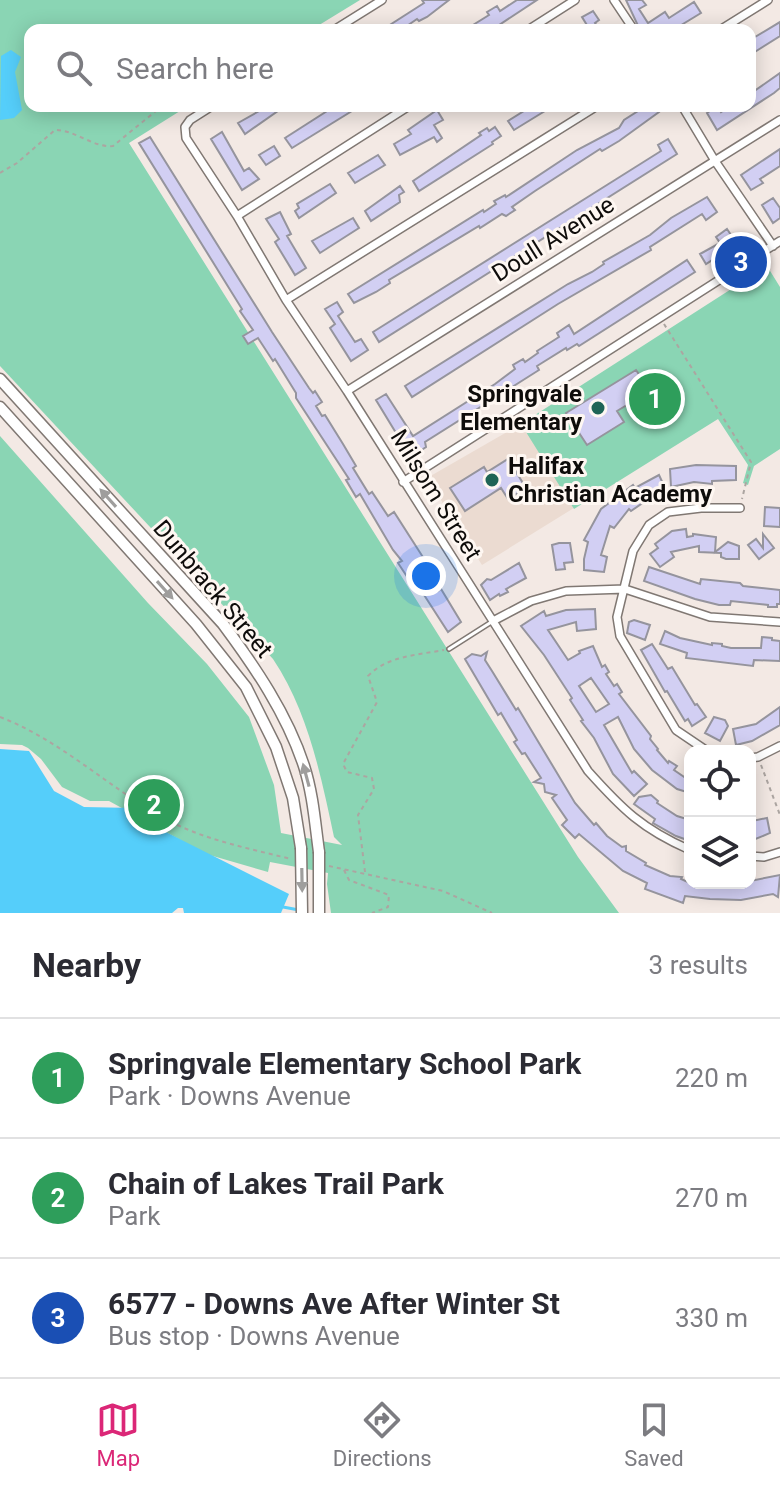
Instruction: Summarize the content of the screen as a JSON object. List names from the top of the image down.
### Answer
{
  "streets": {
    "main road": ["Dunbrack Street"],
    "street": ["Doull Avenue", "Milsom Street"]
  },
  "crossings": [
    ["Doull Avenue", "Milsom Street"]
  ],
  "places": ["Springvale Elementary", "Halifax Christian Academy"],
  "page": {
    "search": "Search here",
    "pins": ["3", "1", "2"],
    "heading": ["Nearby", "3 results"],
    "list": [
      {
        "mark": "1",
        "name": "Springvale Elementary School Park",
        "note": "Park · Downs Avenue",
        "value": "220 m"
      },
      {
        "mark": "2",
        "name": "Chain of Lakes Trail Park",
        "note": "Park",
        "value": "270 m"
      },
      {
        "mark": "3",
        "name": "6577 - Downs Ave After Winter St",
        "note": "Bus stop · Downs Avenue",
        "value": "330 m"
      }
    ],
    "nav": ["Map", "Directions", "Saved"]
  }
}
